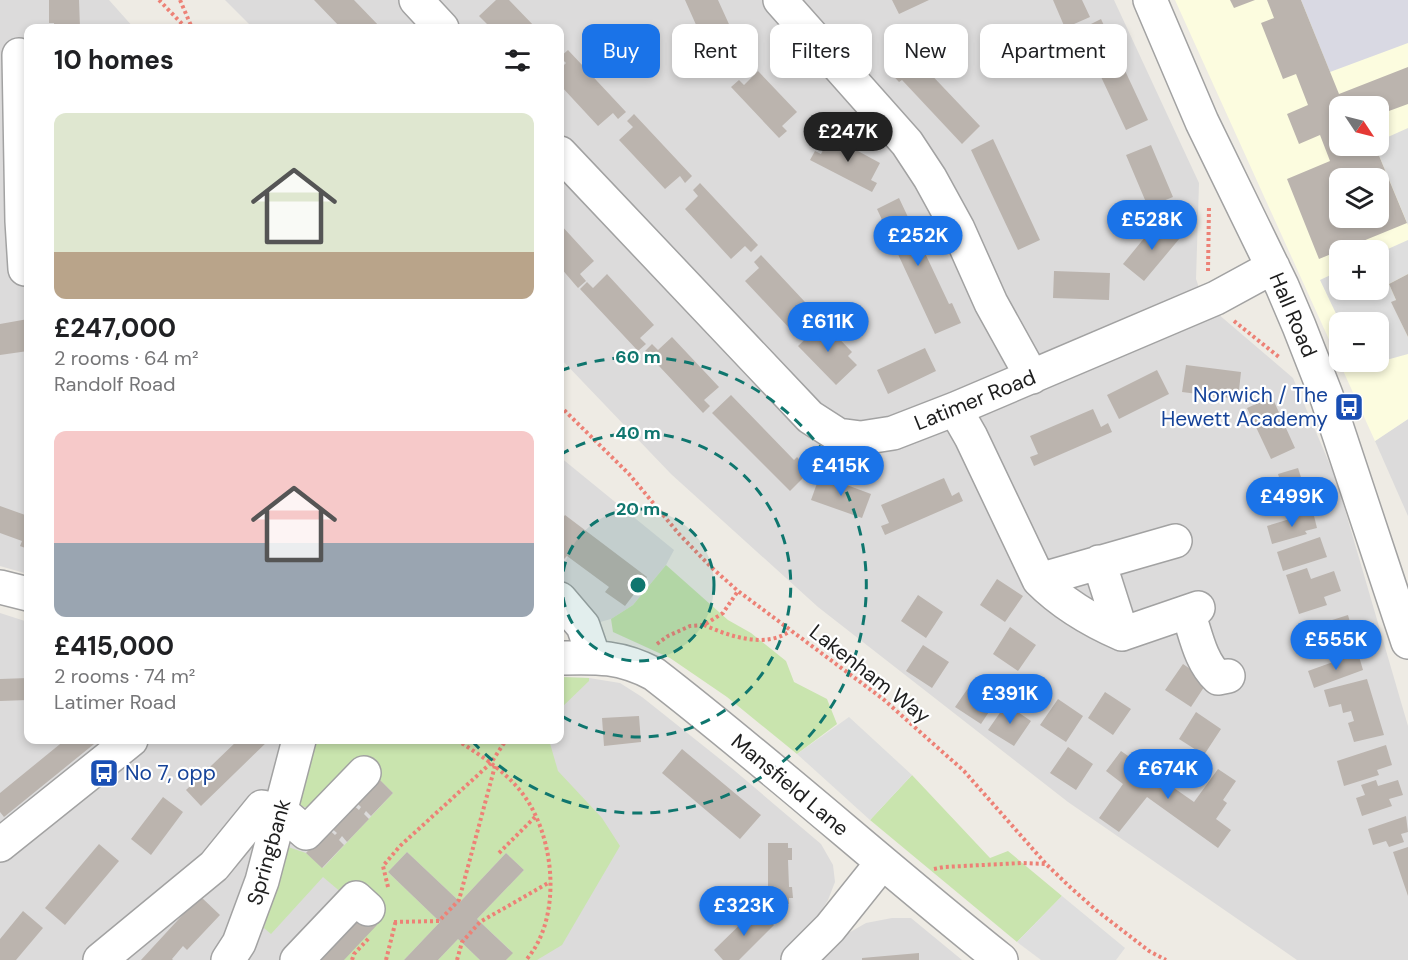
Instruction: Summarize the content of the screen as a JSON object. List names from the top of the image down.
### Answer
{
  "streets": {
    "street": [
      "Hall Road",
      "Latimer Road",
      "Mansfield Lane",
      "Springbank"
    ],
    "path": ["Lakenham Way"]
  },
  "crossings": [
    ["Hall Road", "Latimer Road"]
  ],
  "places": {
    "bus stop": ["Norwich / The Hewett Academy", "No 7, opp"]
  },
  "north": "bottom right",
  "page": {
    "chip": [
      "Buy",
      "Rent",
      "Filters",
      "New",
      "Apartment"
    ],
    "heading": "10 homes",
    "map_buttons": ["+", "−"],
    "list": [
      {
        "name": "£247,000",
        "note": "2 rooms · 64 m² · Randolf Road"
      },
      {
        "name": "£415,000",
        "note": "2 rooms · 74 m² · Latimer Road"
      }
    ],
    "price": [
      "£247K",
      "£528K",
      "£252K",
      "£611K",
      "£415K",
      "£499K",
      "£555K",
      "£391K",
      "£674K",
      "£323K"
    ]
  },
  "rings": ["60 m", "40 m", "20 m"]
}
